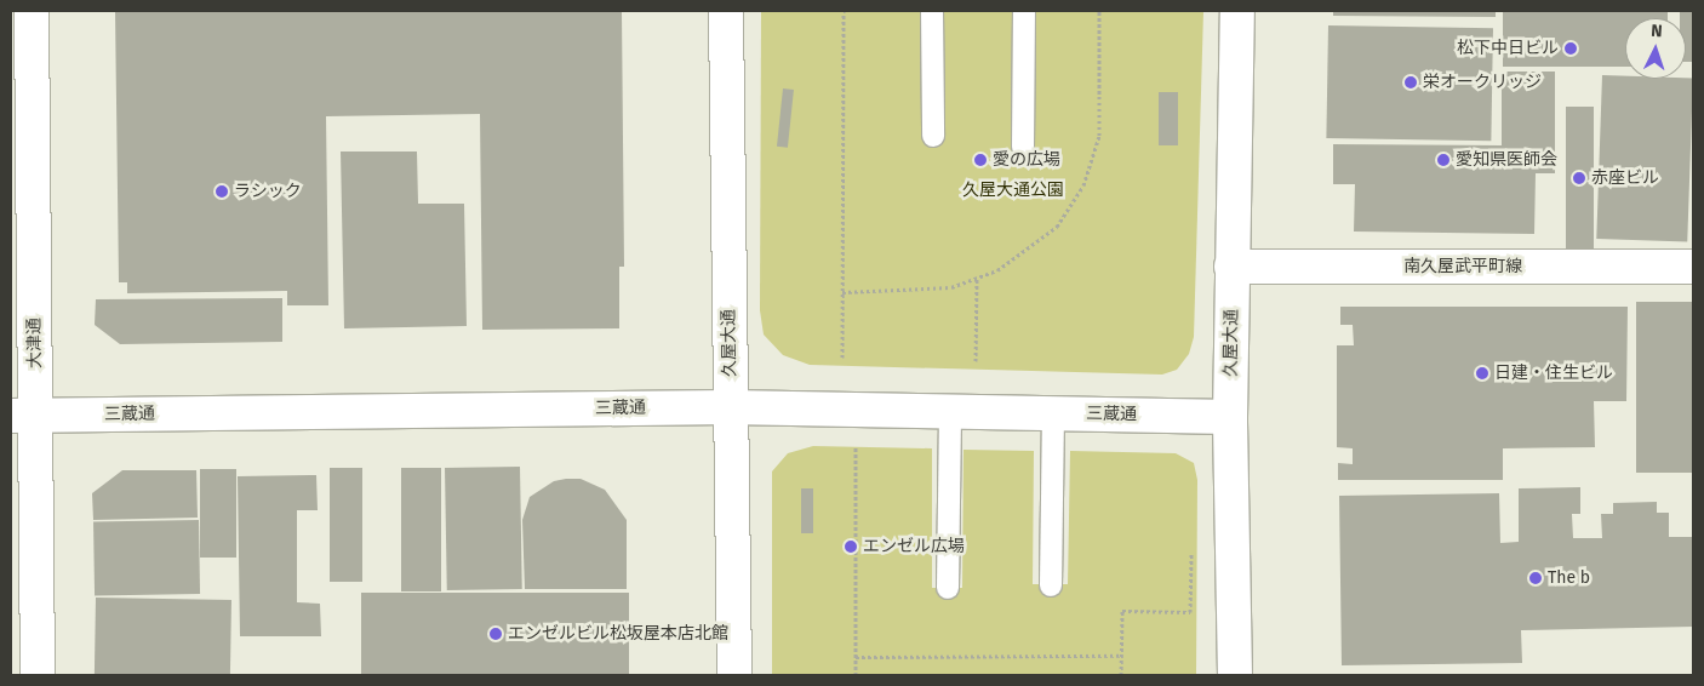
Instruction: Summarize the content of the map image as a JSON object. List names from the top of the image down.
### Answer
{
  "streets": {
    "street": [
      "南久屋武平町線",
      "大津通",
      "久屋大通",
      "三蔵通"
    ]
  },
  "crossings": [
    ["南久屋武平町線", "久屋大通"],
    ["大津通", "三蔵通"],
    ["久屋大通", "三蔵通"]
  ],
  "parks": ["久屋大通公園"],
  "places": [
    "松下中日ビル",
    "栄オークリッジ",
    "愛の広場",
    "愛知県医師会",
    "赤座ビル",
    "ラシック",
    "日建・住生ビル",
    "エンゼル広場",
    "The b",
    "エンゼルビル松坂屋本店北館"
  ],
  "north": "top"
}
